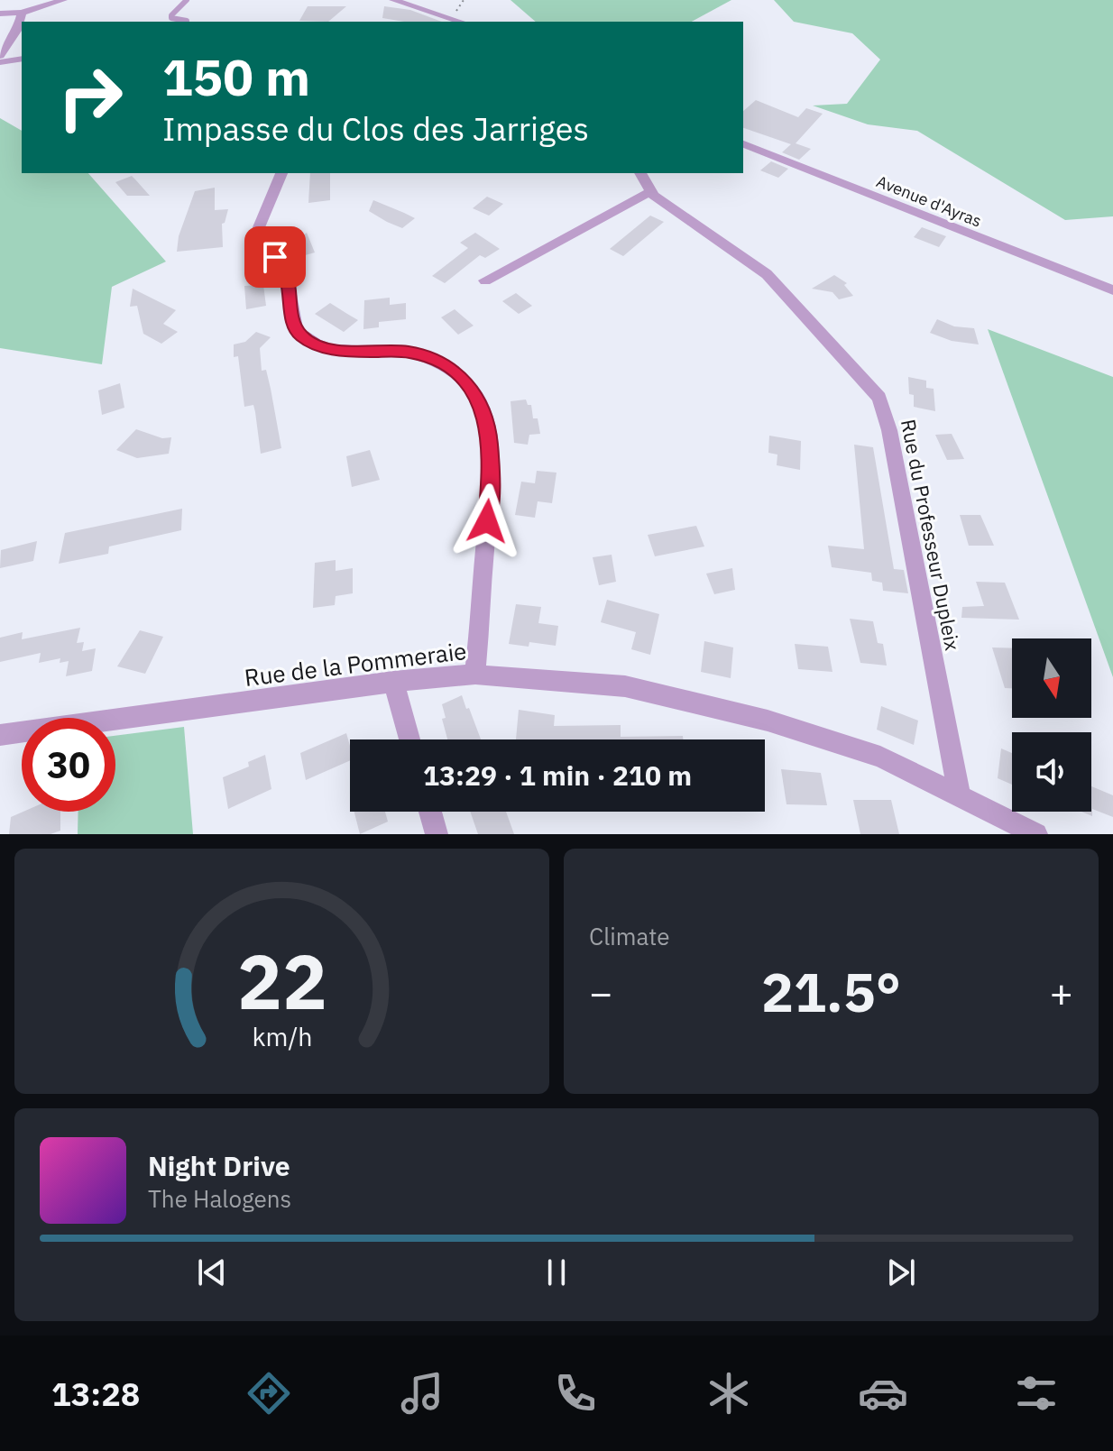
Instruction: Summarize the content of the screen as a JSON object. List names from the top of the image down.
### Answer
{
  "streets": {
    "street": ["Avenue d'Ayras", "Rue du Professeur Dupleix", "Rue de la Pommeraie"]
  },
  "crossings": [
    ["Rue du Professeur Dupleix", "Rue de la Pommeraie"]
  ],
  "north": "bottom",
  "page": {
    "turn": ["150 m", "Impasse du Clos des Jarriges"],
    "limit": "30",
    "trip": "13:29 · 1 min · 210 m",
    "tile": "Climate",
    "heat": ["−", "21.5°", "+"],
    "song": ["Night Drive", "The Halogens"],
    "tabs": "13:28",
    "gauge": ["22", "km/h"]
  }
}
